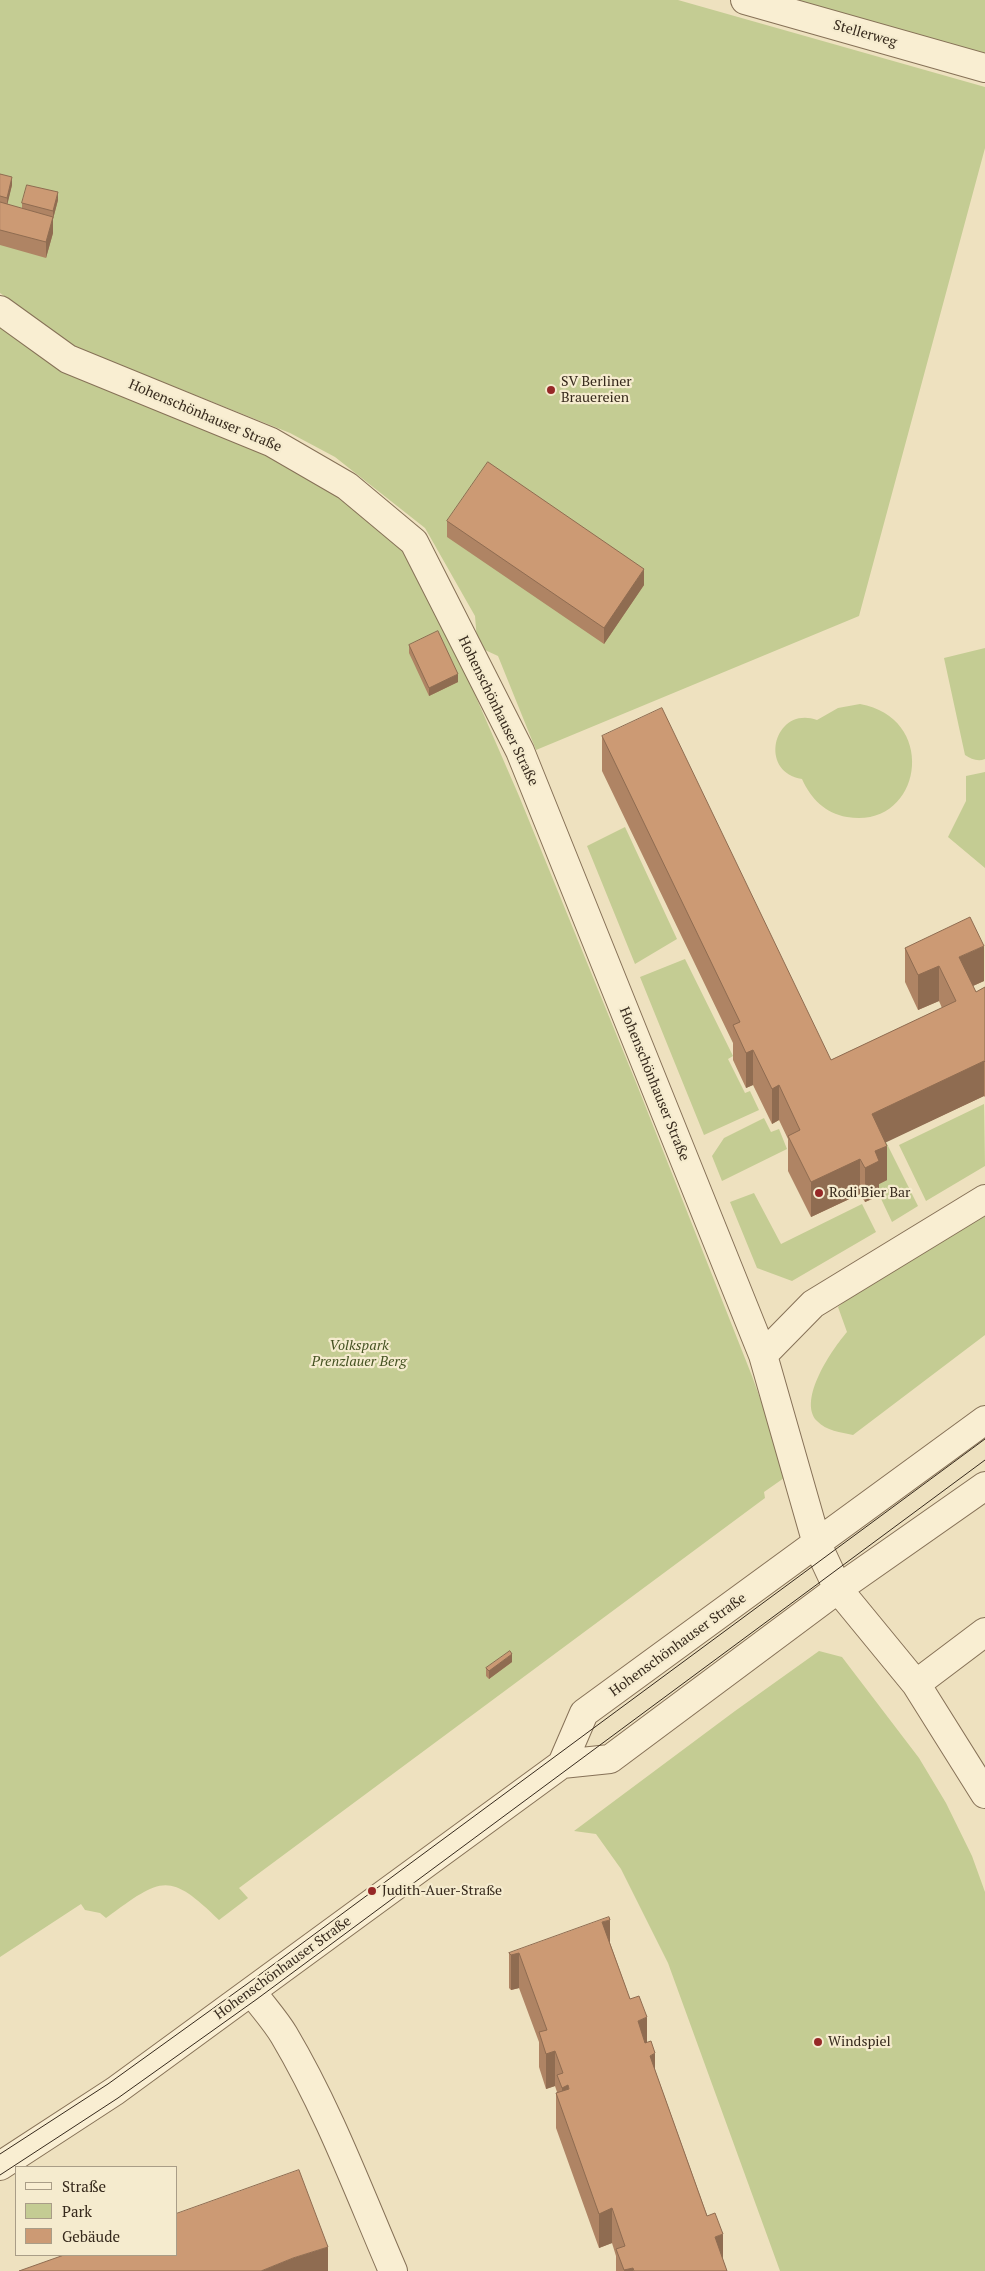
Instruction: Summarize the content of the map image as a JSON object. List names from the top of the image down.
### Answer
{
  "streets": {
    "street": ["Stellerweg", "Hohenschönhauser Straße"]
  },
  "parks": ["Volkspark Prenzlauer Berg"],
  "places": [
    "SV Berliner Brauereien",
    "Rodi Bier Bar",
    "Judith-Auer-Straße",
    "Windspiel"
  ],
  "legend": ["Straße", "Park", "Gebäude"]
}
